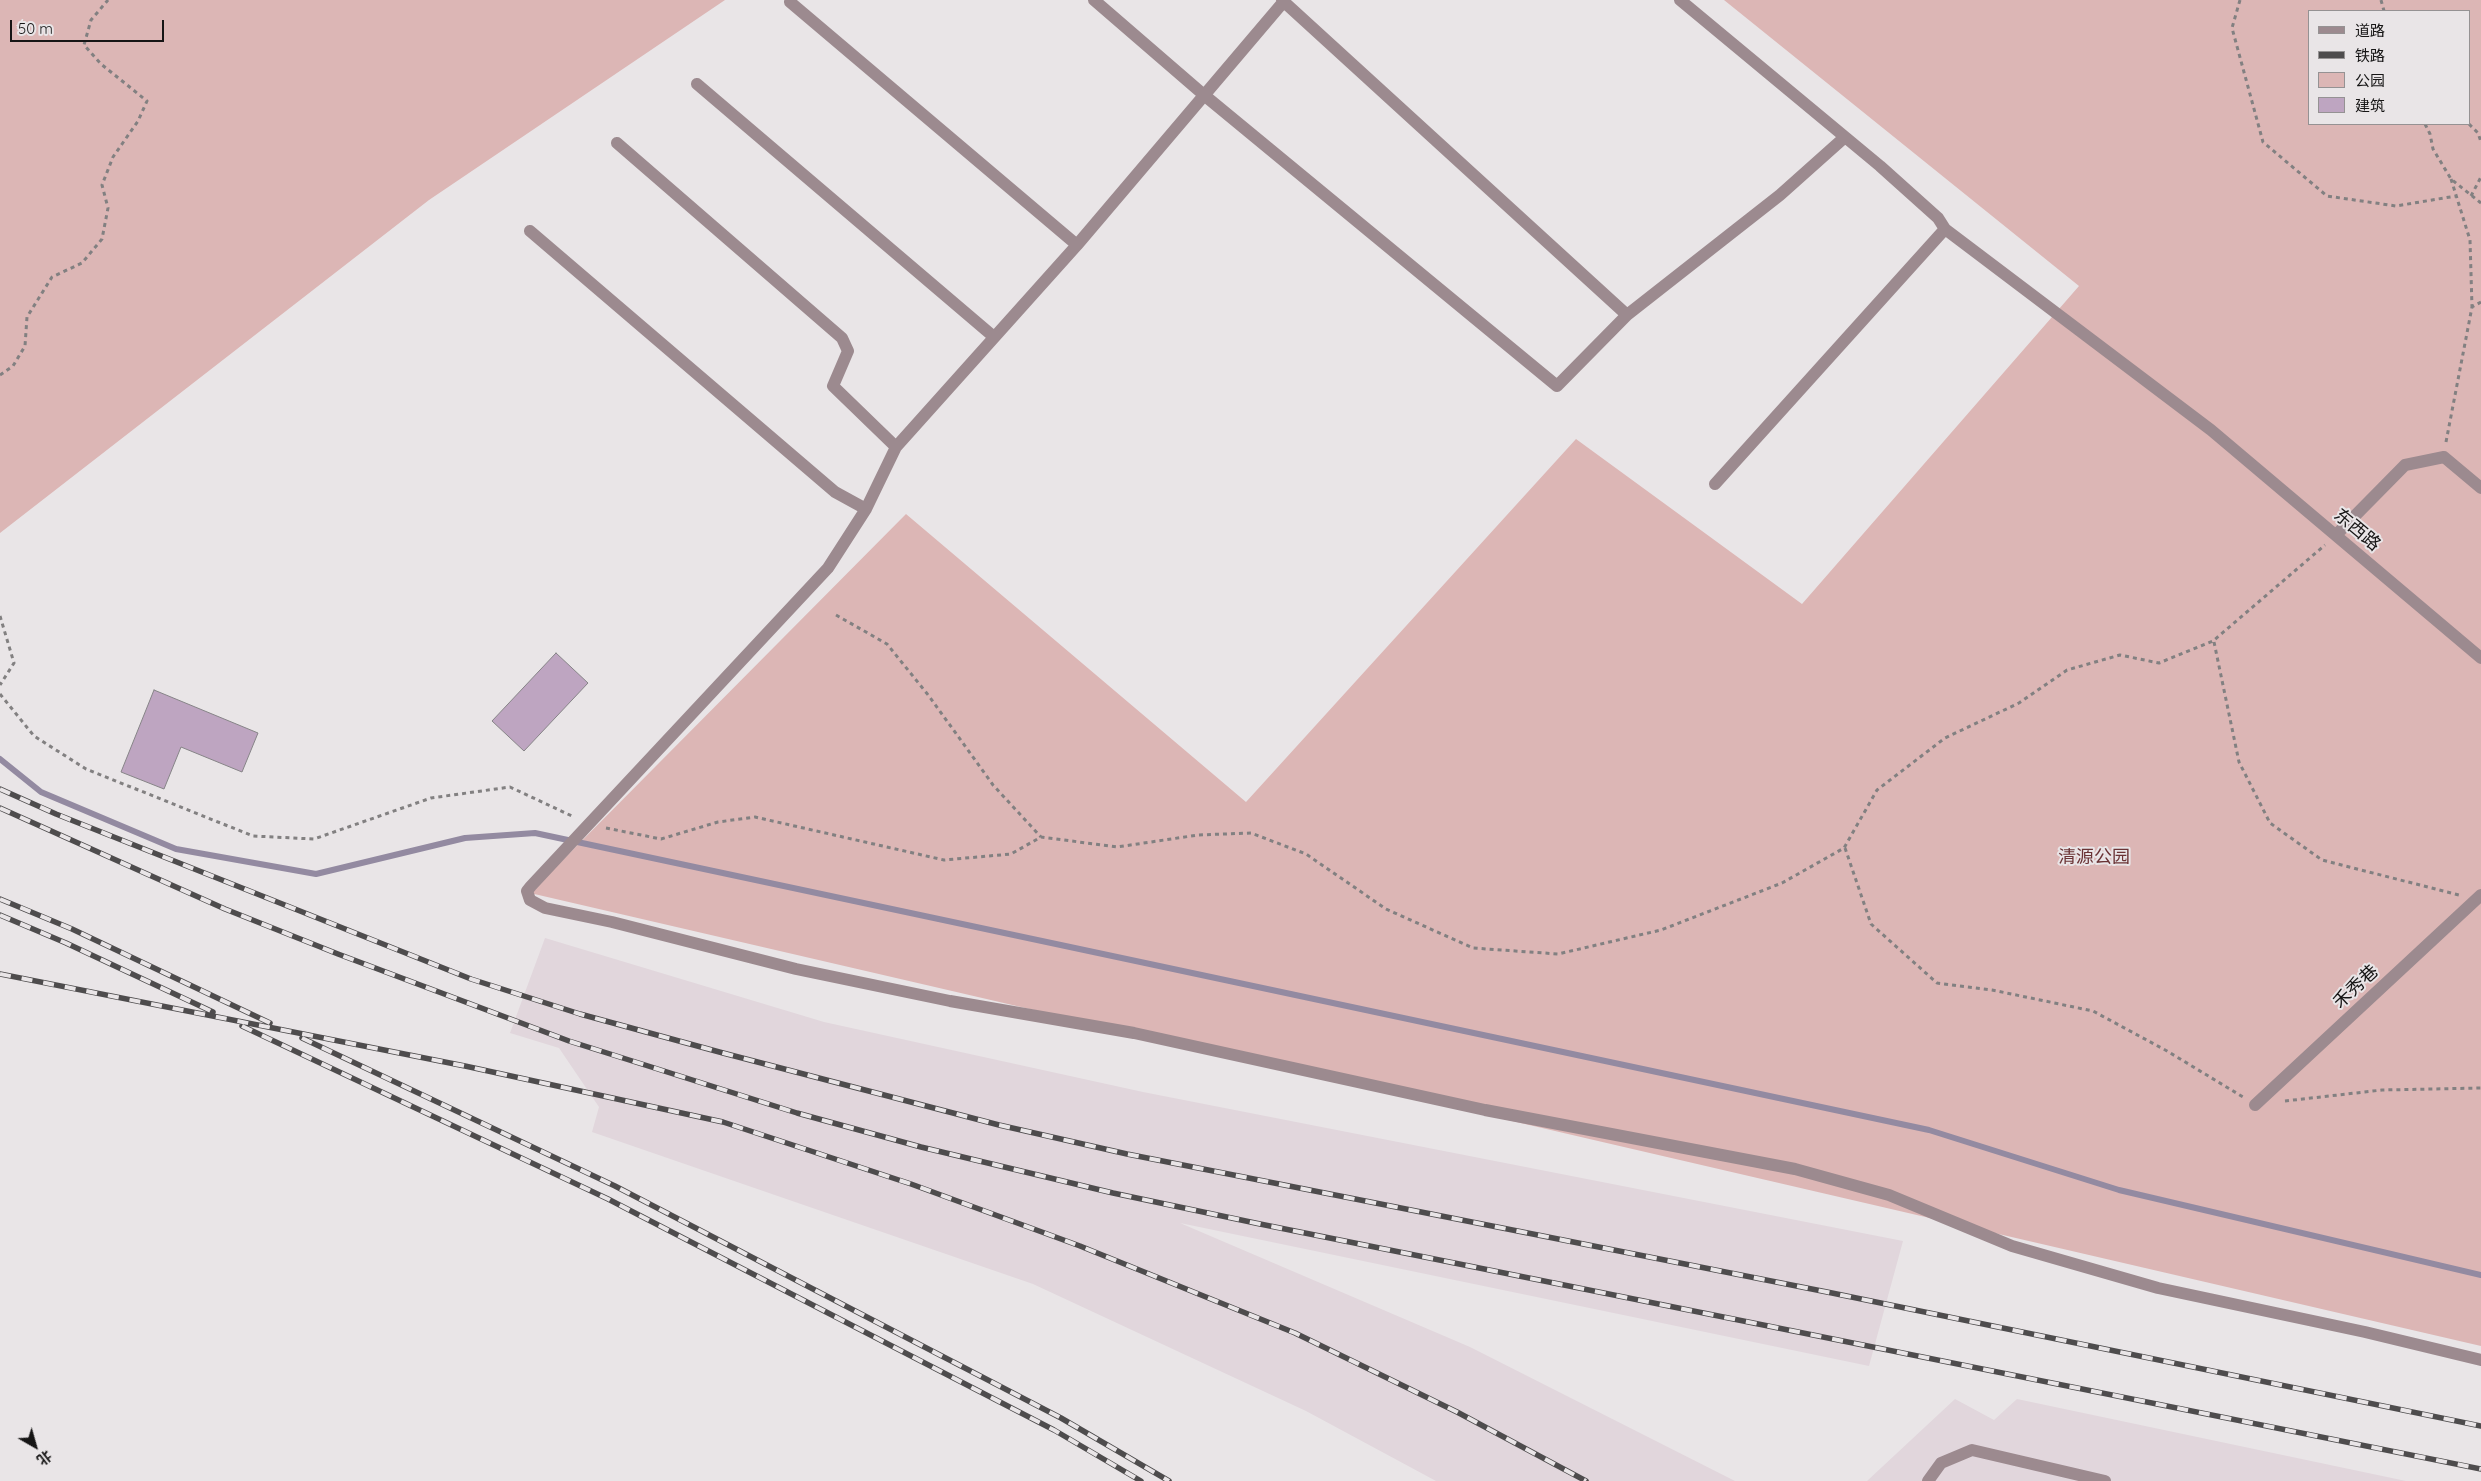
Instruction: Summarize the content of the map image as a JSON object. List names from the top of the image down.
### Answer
{
  "streets": {
    "street": ["东西路", "禾秀巷"]
  },
  "parks": ["清源公园"],
  "legend": [
    "道路",
    "铁路",
    "公园",
    "建筑"
  ],
  "scale_bar": "50 m",
  "north": "bottom right"
}
